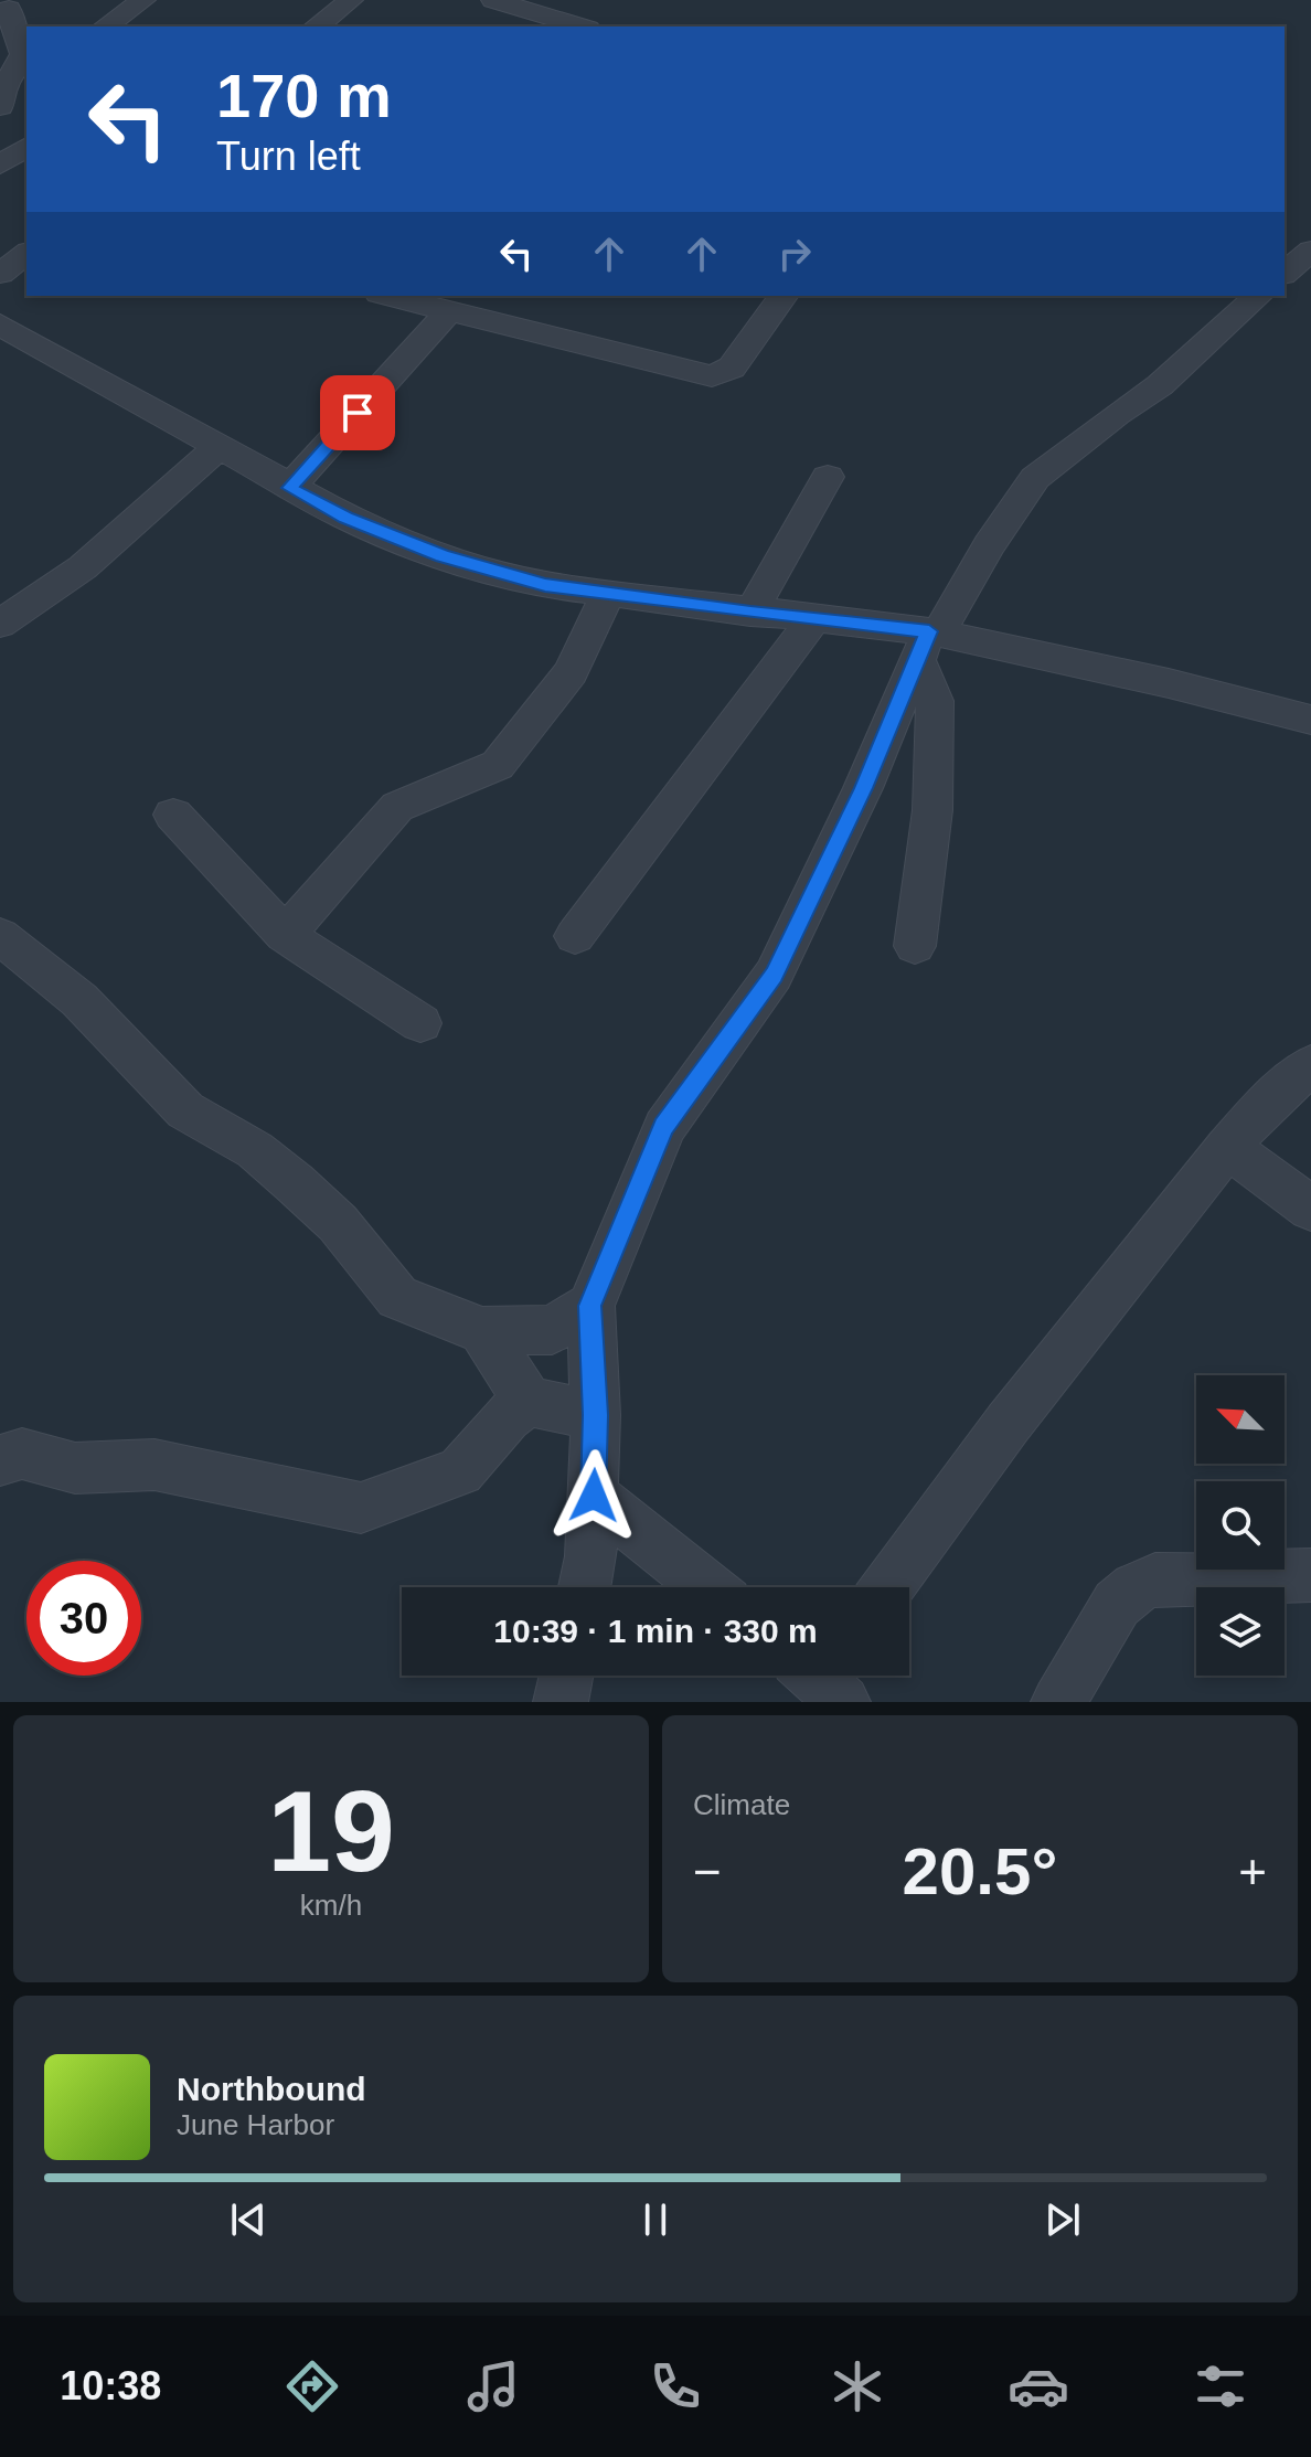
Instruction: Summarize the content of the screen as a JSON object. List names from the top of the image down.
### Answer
{
  "north": "top left",
  "page": {
    "turn": ["170 m", "Turn left"],
    "limit": "30",
    "trip": "10:39 · 1 min · 330 m",
    "tile": [
      ["19", "km/h"],
      "Climate"
    ],
    "heat": ["−", "20.5°", "+"],
    "song": ["Northbound", "June Harbor"],
    "tabs": "10:38"
  }
}
